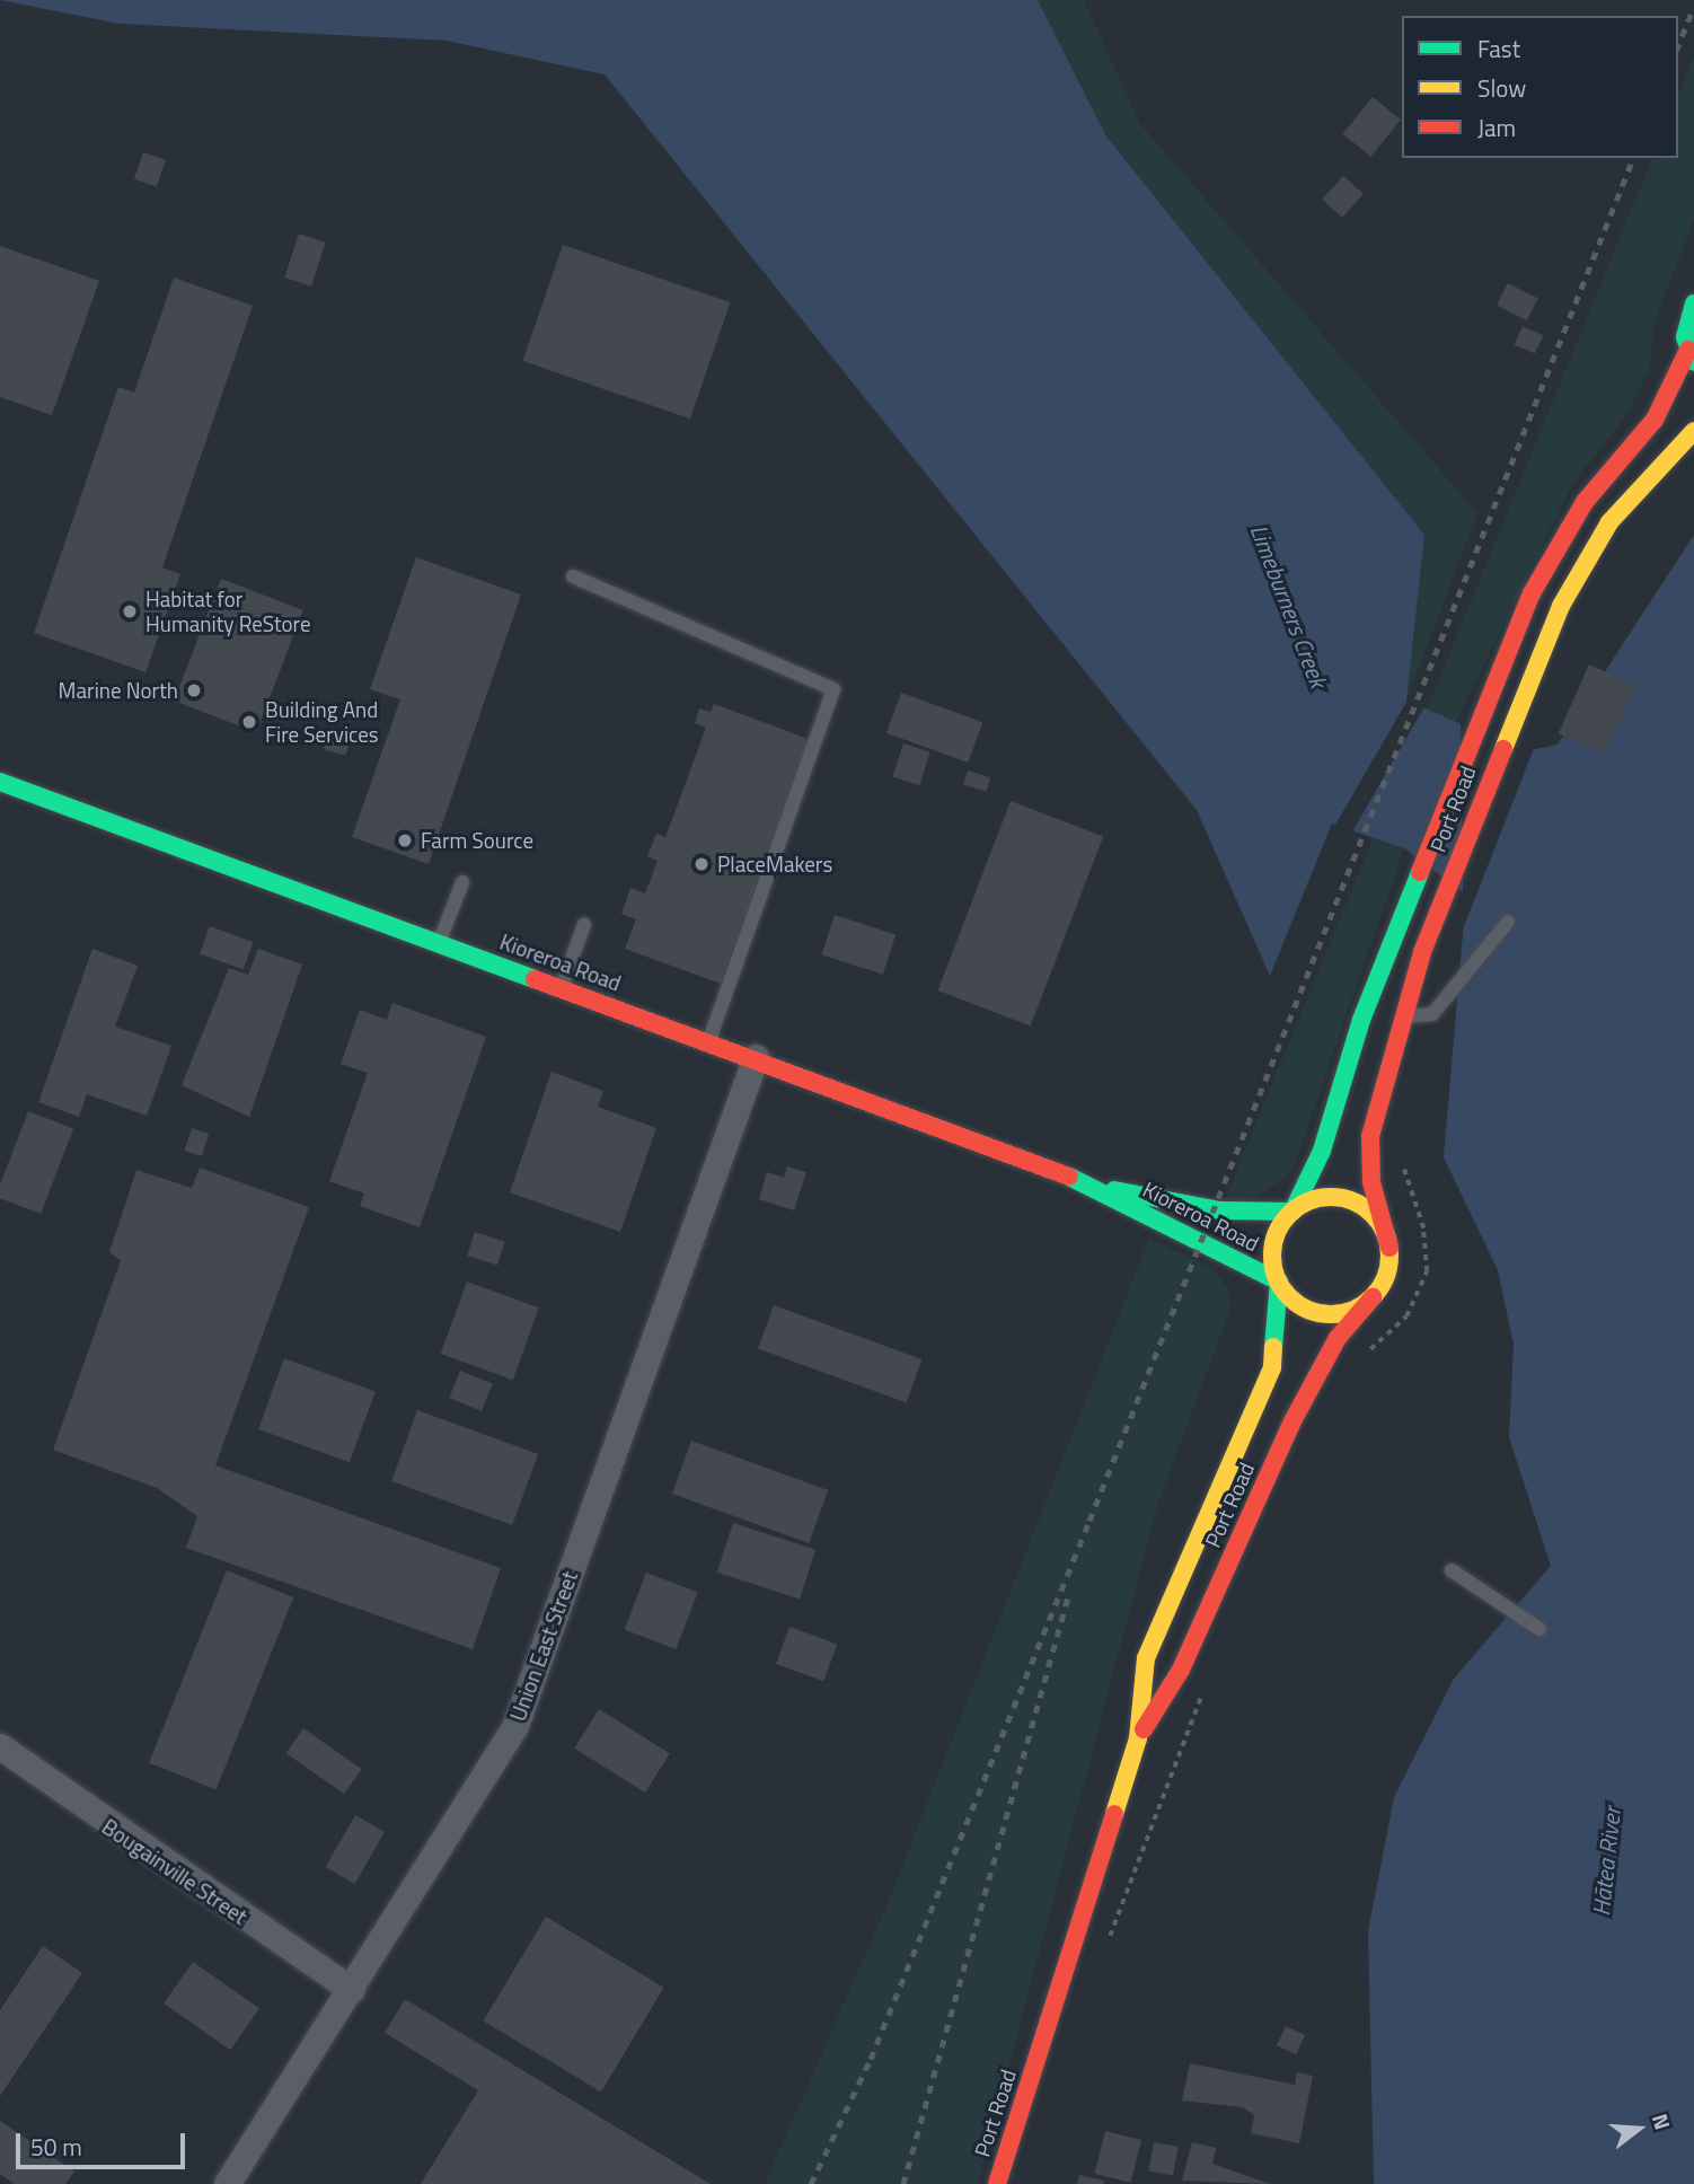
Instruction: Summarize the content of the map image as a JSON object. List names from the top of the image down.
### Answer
{
  "streets": {
    "main road": ["Port Road", "Kioreroa Road"],
    "street": ["Union East Street", "Bougainville Street"]
  },
  "crossings": [
    ["Port Road", "Kioreroa Road"],
    ["Kioreroa Road", "Union East Street"],
    ["Union East Street", "Bougainville Street"]
  ],
  "water": ["Limeburners Creek", "Hātea River"],
  "places": [
    "Habitat for Humanity ReStore",
    "Marine North",
    "Building And Fire Services",
    "Farm Source",
    "PlaceMakers"
  ],
  "legend": ["Fast", "Slow", "Jam"],
  "scale_bar": "50 m",
  "north": "right"
}
